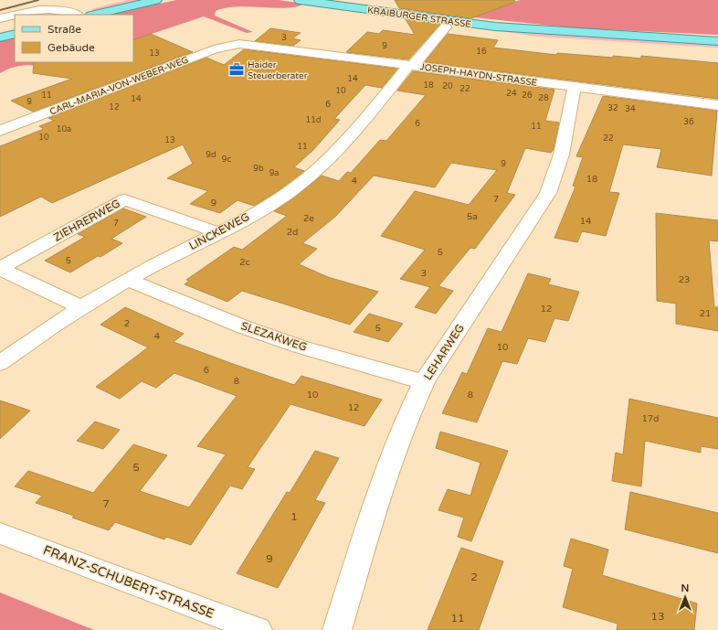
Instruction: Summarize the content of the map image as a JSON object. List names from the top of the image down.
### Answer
{
  "streets": {
    "main road": ["KRAIBURGER STRASSE"],
    "street": [
      "JOSEPH-HAYDN-STRASSE",
      "CARL-MARIA-VON-WEBER-WEG",
      "ZIEHRERWEG",
      "LINCKEWEG",
      "SLEZAKWEG",
      "LEHARWEG",
      "FRANZ-SCHUBERT-STRASSE"
    ]
  },
  "crossings": [
    ["JOSEPH-HAYDN-STRASSE", "CARL-MARIA-VON-WEBER-WEG"],
    ["JOSEPH-HAYDN-STRASSE", "LINCKEWEG"],
    ["JOSEPH-HAYDN-STRASSE", "LEHARWEG"],
    ["ZIEHRERWEG", "LINCKEWEG"],
    ["LINCKEWEG", "SLEZAKWEG"],
    ["SLEZAKWEG", "LEHARWEG"]
  ],
  "places": {
    "office": ["Haider Steuerberater"]
  },
  "house_numbers": [
    "3",
    "9",
    "16",
    "13",
    "14",
    "18",
    "20",
    "22",
    "10",
    "24",
    "11",
    "26",
    "28",
    "14",
    "9",
    "6",
    "12",
    "32",
    "34",
    "11d",
    "36",
    "6",
    "11",
    "10a",
    "10",
    "22",
    "13",
    "11",
    "9d",
    "9c",
    "9",
    "9b",
    "9a",
    "18",
    "4",
    "7",
    "9",
    "5a",
    "2e",
    "14",
    "7",
    "2d",
    "5",
    "5",
    "2c",
    "3",
    "23",
    "12",
    "21",
    "2",
    "5",
    "4",
    "10",
    "6",
    "8",
    "10",
    "8",
    "12",
    "17d",
    "5",
    "7",
    "1",
    "9",
    "2",
    "13",
    "11"
  ],
  "legend": ["Straße", "Gebäude"],
  "north": "top"
}
